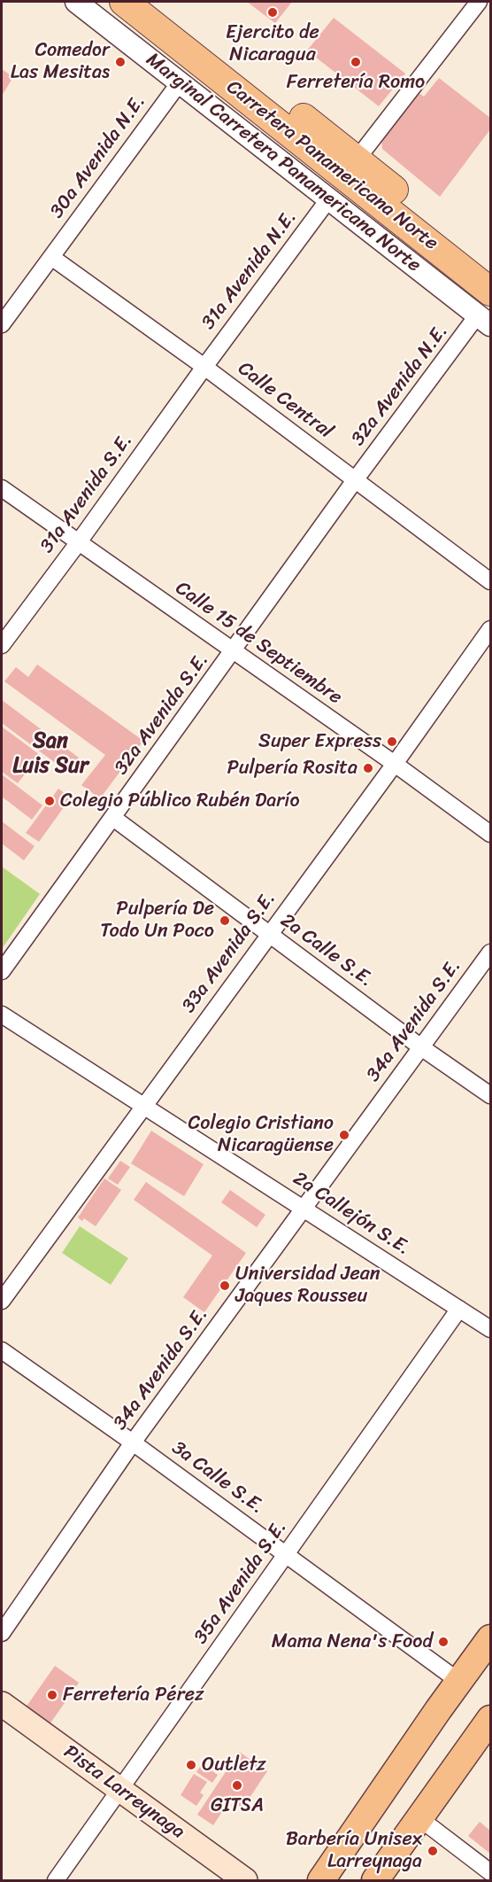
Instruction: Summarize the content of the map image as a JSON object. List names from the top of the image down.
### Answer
{
  "streets": {
    "highway": ["Carretera Panamericana Norte"],
    "main road": ["Pista Larreynaga"],
    "street": [
      "30a Avenida N.E.",
      "Marginal Carretera Panamericana Norte",
      "31a Avenida N.E.",
      "32a Avenida N.E.",
      "Calle Central",
      "31a Avenida S.E.",
      "Calle 15 de Septiembre",
      "32a Avenida S.E.",
      "2a Calle S.E.",
      "33a Avenida S.E.",
      "34a Avenida S.E.",
      "2a Callejón S.E.",
      "3a Calle S.E.",
      "35a Avenida S.E."
    ]
  },
  "crossings": [
    ["30a Avenida N.E.", "Marginal Carretera Panamericana Norte"],
    ["30a Avenida N.E.", "Calle Central"],
    ["Marginal Carretera Panamericana Norte", "Carretera Panamericana Norte"],
    ["Marginal Carretera Panamericana Norte", "31a Avenida N.E."],
    ["Marginal Carretera Panamericana Norte", "32a Avenida N.E."],
    ["Carretera Panamericana Norte", "32a Avenida N.E."],
    ["31a Avenida N.E.", "Calle Central"],
    ["31a Avenida N.E.", "31a Avenida S.E."],
    ["32a Avenida N.E.", "Calle Central"],
    ["32a Avenida N.E.", "32a Avenida S.E."],
    ["Calle Central", "31a Avenida S.E."],
    ["Calle Central", "32a Avenida S.E."],
    ["31a Avenida S.E.", "Calle 15 de Septiembre"],
    ["Calle 15 de Septiembre", "32a Avenida S.E."],
    ["Calle 15 de Septiembre", "33a Avenida S.E."],
    ["32a Avenida S.E.", "2a Calle S.E."],
    ["2a Calle S.E.", "33a Avenida S.E."],
    ["2a Calle S.E.", "34a Avenida S.E."],
    ["33a Avenida S.E.", "2a Callejón S.E."],
    ["34a Avenida S.E.", "2a Callejón S.E."],
    ["34a Avenida S.E.", "3a Calle S.E."],
    ["2a Callejón S.E.", "35a Avenida S.E."],
    ["3a Calle S.E.", "35a Avenida S.E."],
    ["35a Avenida S.E.", "Pista Larreynaga"]
  ],
  "districts": ["San Luis Sur"],
  "places": [
    "Ejercito de Nicaragua",
    "Comedor Las Mesitas",
    "Ferretería Romo",
    "Super Express",
    "Pulpería Rosita",
    "Colegio Público Rubén Darío",
    "Pulpería De Todo Un Poco",
    "Colegio Cristiano Nicaragüense",
    "Universidad Jean Jaques Rousseu",
    "Mama Nena's Food",
    "Ferretería Pérez",
    "Outletz",
    "GITSA",
    "Barbería Unisex Larreynaga"
  ]
}
